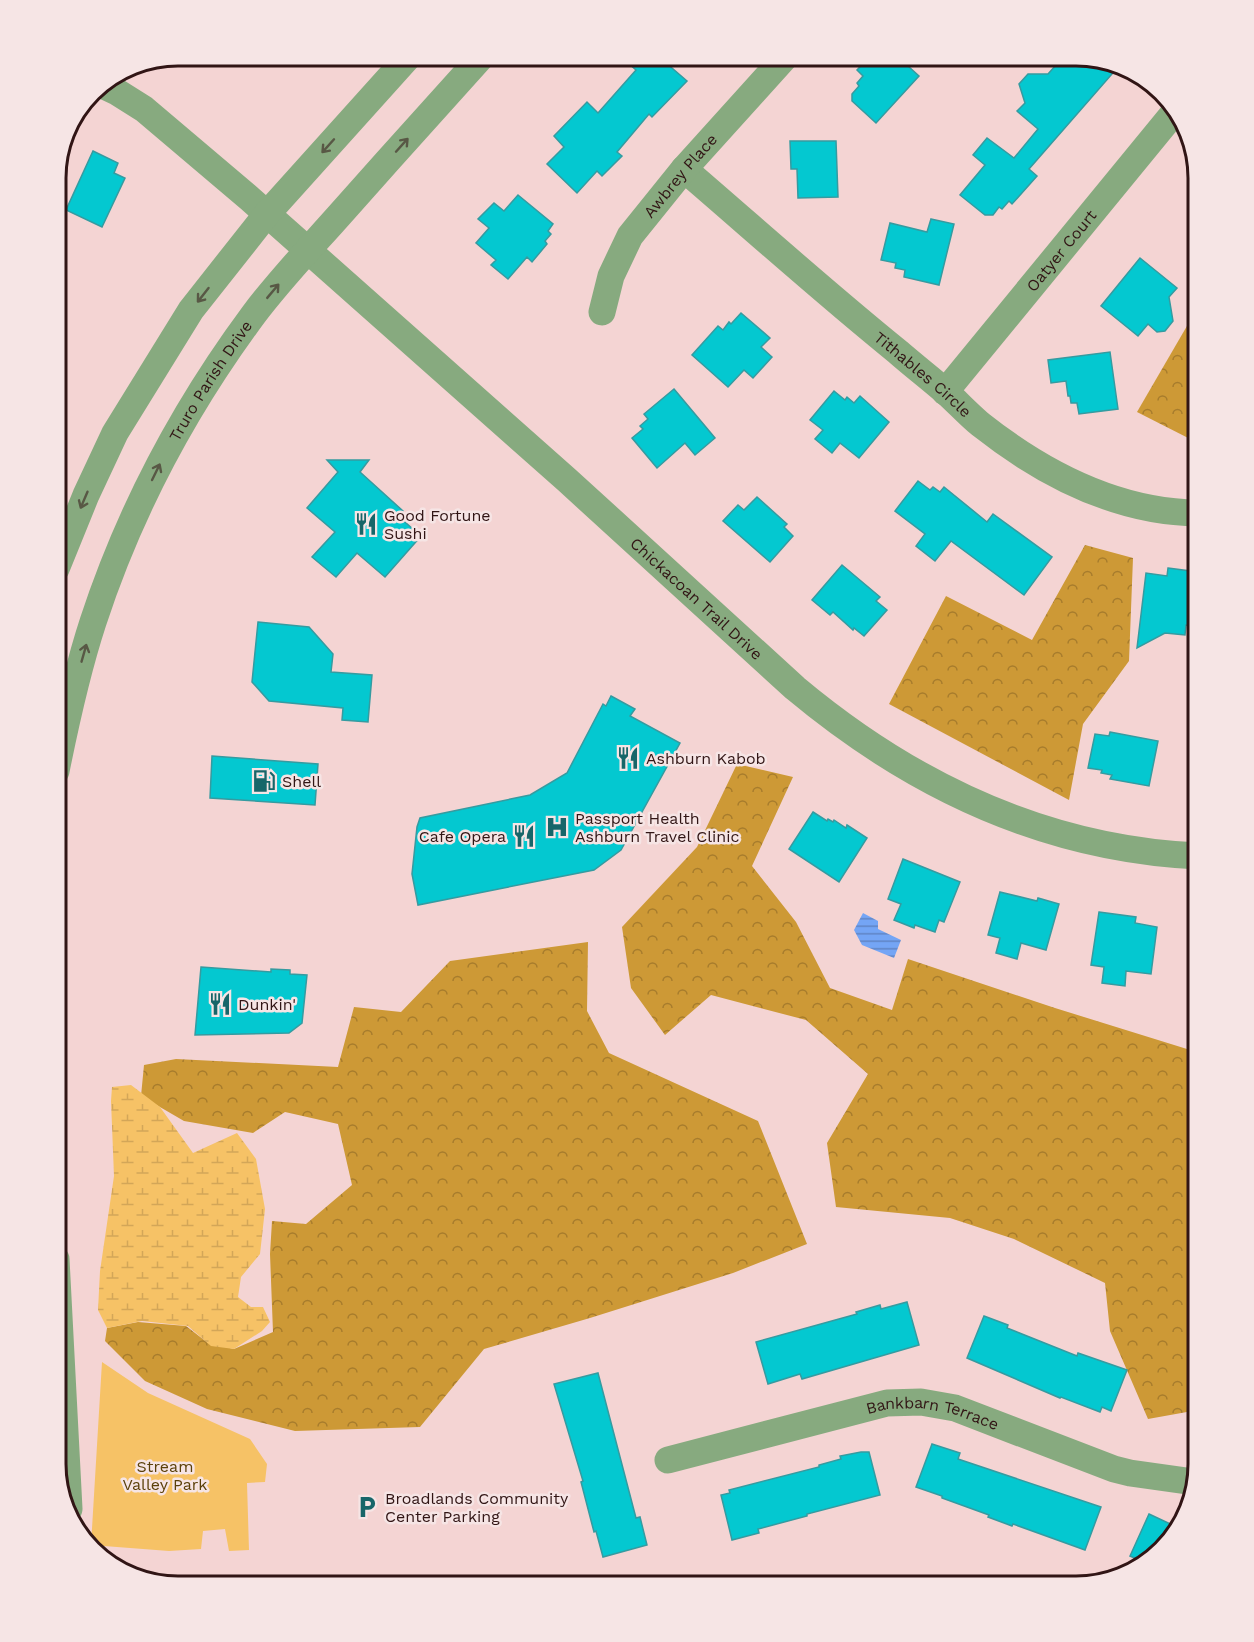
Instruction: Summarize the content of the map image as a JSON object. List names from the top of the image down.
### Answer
{
  "streets": {
    "street": [
      "Awbrey Place",
      "Oatyer Court",
      "Tithables Circle",
      "Truro Parish Drive",
      "Chickacoan Trail Drive",
      "Bankbarn Terrace"
    ]
  },
  "crossings": [
    ["Awbrey Place", "Tithables Circle"],
    ["Oatyer Court", "Tithables Circle"],
    ["Truro Parish Drive", "Chickacoan Trail Drive"]
  ],
  "parks": ["Stream Valley Park"],
  "places": {
    "restaurant": [
      "Good Fortune Sushi",
      "Ashburn Kabob",
      "Cafe Opera",
      "Dunkin'"
    ],
    "fuel station": ["Shell"],
    "hospital": ["Passport Health Ashburn Travel Clinic"],
    "parking": ["Broadlands Community Center Parking"]
  }
}
